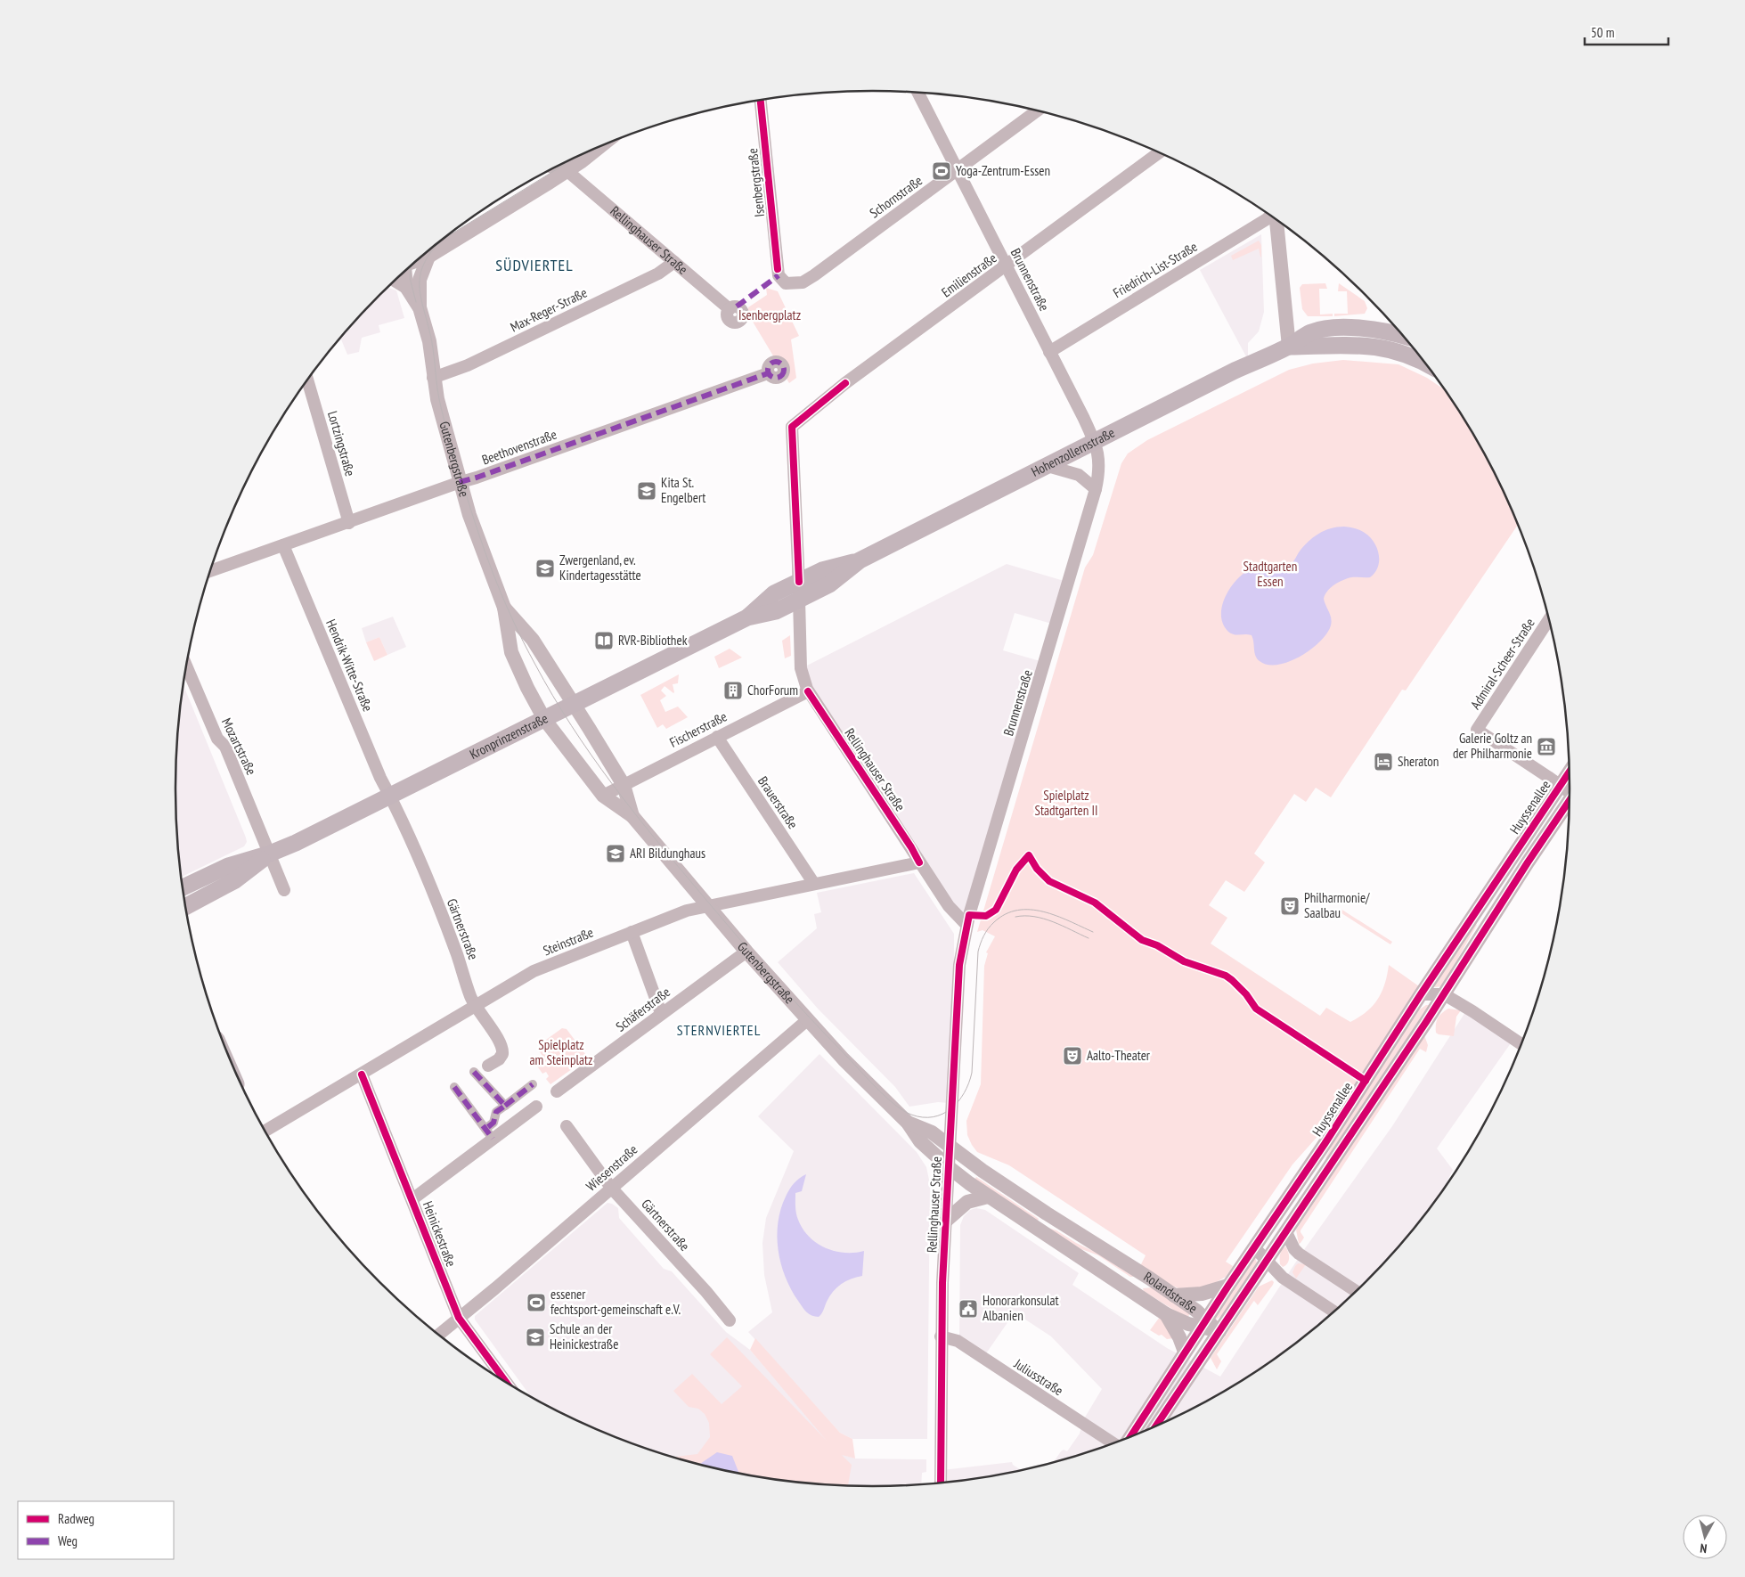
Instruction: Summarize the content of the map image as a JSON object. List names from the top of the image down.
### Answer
{
  "streets": {
    "main road": ["Hohenzollernstraße", "Kronprinzenstraße"],
    "street": [
      "Isenbergstraße",
      "Schornstraße",
      "Rellinghauser Straße",
      "Friedrich-List-Straße",
      "Emilienstraße",
      "Brunnenstraße",
      "Max-Reger-Straße",
      "Lortzingstraße",
      "Beethovenstraße",
      "Gutenbergstraße",
      "Admiral-Scheer-Straße",
      "Hendrik-Witte-Straße",
      "Fischerstraße",
      "Mozartstraße",
      "Brauerstraße",
      "Huyssenallee",
      "Gärtnerstraße",
      "Steinstraße",
      "Schäferstraße",
      "Wiesenstraße",
      "Heinickestraße",
      "Rolandstraße",
      "Juliusstraße"
    ]
  },
  "crossings": [
    ["Isenbergstraße", "Schornstraße"],
    ["Schornstraße", "Brunnenstraße"],
    ["Rellinghauser Straße", "Emilienstraße"],
    ["Rellinghauser Straße", "Brunnenstraße"],
    ["Rellinghauser Straße", "Max-Reger-Straße"],
    ["Rellinghauser Straße", "Hohenzollernstraße"],
    ["Rellinghauser Straße", "Fischerstraße"],
    ["Rellinghauser Straße", "Kronprinzenstraße"],
    ["Rellinghauser Straße", "Steinstraße"],
    ["Rellinghauser Straße", "Rolandstraße"],
    ["Rellinghauser Straße", "Juliusstraße"],
    ["Friedrich-List-Straße", "Brunnenstraße"],
    ["Emilienstraße", "Brunnenstraße"],
    ["Brunnenstraße", "Hohenzollernstraße"],
    ["Max-Reger-Straße", "Gutenbergstraße"],
    ["Lortzingstraße", "Beethovenstraße"],
    ["Beethovenstraße", "Gutenbergstraße"],
    ["Beethovenstraße", "Hendrik-Witte-Straße"],
    ["Hohenzollernstraße", "Kronprinzenstraße"],
    ["Gutenbergstraße", "Fischerstraße"],
    ["Gutenbergstraße", "Kronprinzenstraße"],
    ["Gutenbergstraße", "Steinstraße"],
    ["Gutenbergstraße", "Schäferstraße"],
    ["Gutenbergstraße", "Wiesenstraße"],
    ["Gutenbergstraße", "Rolandstraße"],
    ["Admiral-Scheer-Straße", "Huyssenallee"],
    ["Hendrik-Witte-Straße", "Kronprinzenstraße"],
    ["Hendrik-Witte-Straße", "Gärtnerstraße"],
    ["Fischerstraße", "Brauerstraße"],
    ["Kronprinzenstraße", "Mozartstraße"],
    ["Kronprinzenstraße", "Gärtnerstraße"],
    ["Brauerstraße", "Steinstraße"],
    ["Huyssenallee", "Rolandstraße"],
    ["Gärtnerstraße", "Steinstraße"],
    ["Gärtnerstraße", "Wiesenstraße"],
    ["Steinstraße", "Heinickestraße"],
    ["Wiesenstraße", "Heinickestraße"]
  ],
  "districts": ["SÜDVIERTEL", "STERNVIERTEL"],
  "parks": [
    "Isenbergplatz",
    "Stadtgarten Essen",
    "Spielplatz Stadtgarten II",
    "Spielplatz am Steinplatz"
  ],
  "places": {
    "sports": ["Yoga-Zentrum-Essen", "essener fechtsport-gemeinschaft e.V."],
    "school or university": [
      "Kita St. Engelbert",
      "Zwergenland, ev. Kindertagesstätte",
      "ARI Bildunghaus",
      "Schule an der Heinickestraße"
    ],
    "library": ["RVR-Bibliothek"],
    "building": ["ChorForum"],
    "museum": ["Galerie Goltz an der Philharmonie"],
    "hotel": ["Sheraton"],
    "theatre": ["Philharmonie/ Saalbau", "Aalto-Theater"],
    "public building": ["Honorarkonsulat Albanien"]
  },
  "legend": ["Radweg", "Weg"],
  "scale_bar": "50 m",
  "north": "bottom"
}
